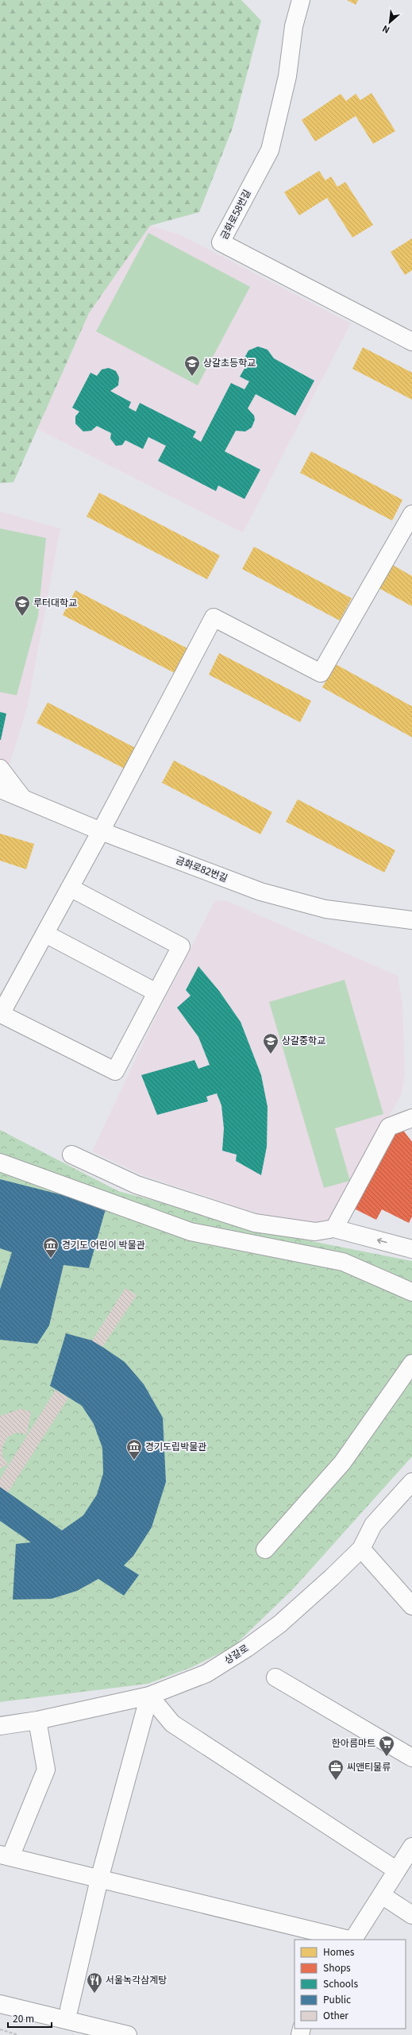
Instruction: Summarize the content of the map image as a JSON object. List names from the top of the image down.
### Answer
{
  "streets": {
    "street": ["금화로58번길", "금화로82번길", "상갈로"]
  },
  "places": {
    "school or university": ["상갈초등학교", "루터대학교", "상갈중학교"],
    "museum": ["경기도 어린이 박물관", "경기도립박물관"],
    "supermarket": ["한아름마트"],
    "office": ["씨앤티물류"],
    "restaurant": ["서울녹각삼계탕"]
  },
  "legend": [
    "Homes",
    "Shops",
    "Schools",
    "Public",
    "Other"
  ],
  "scale_bar": "20 m",
  "north": "bottom left"
}
